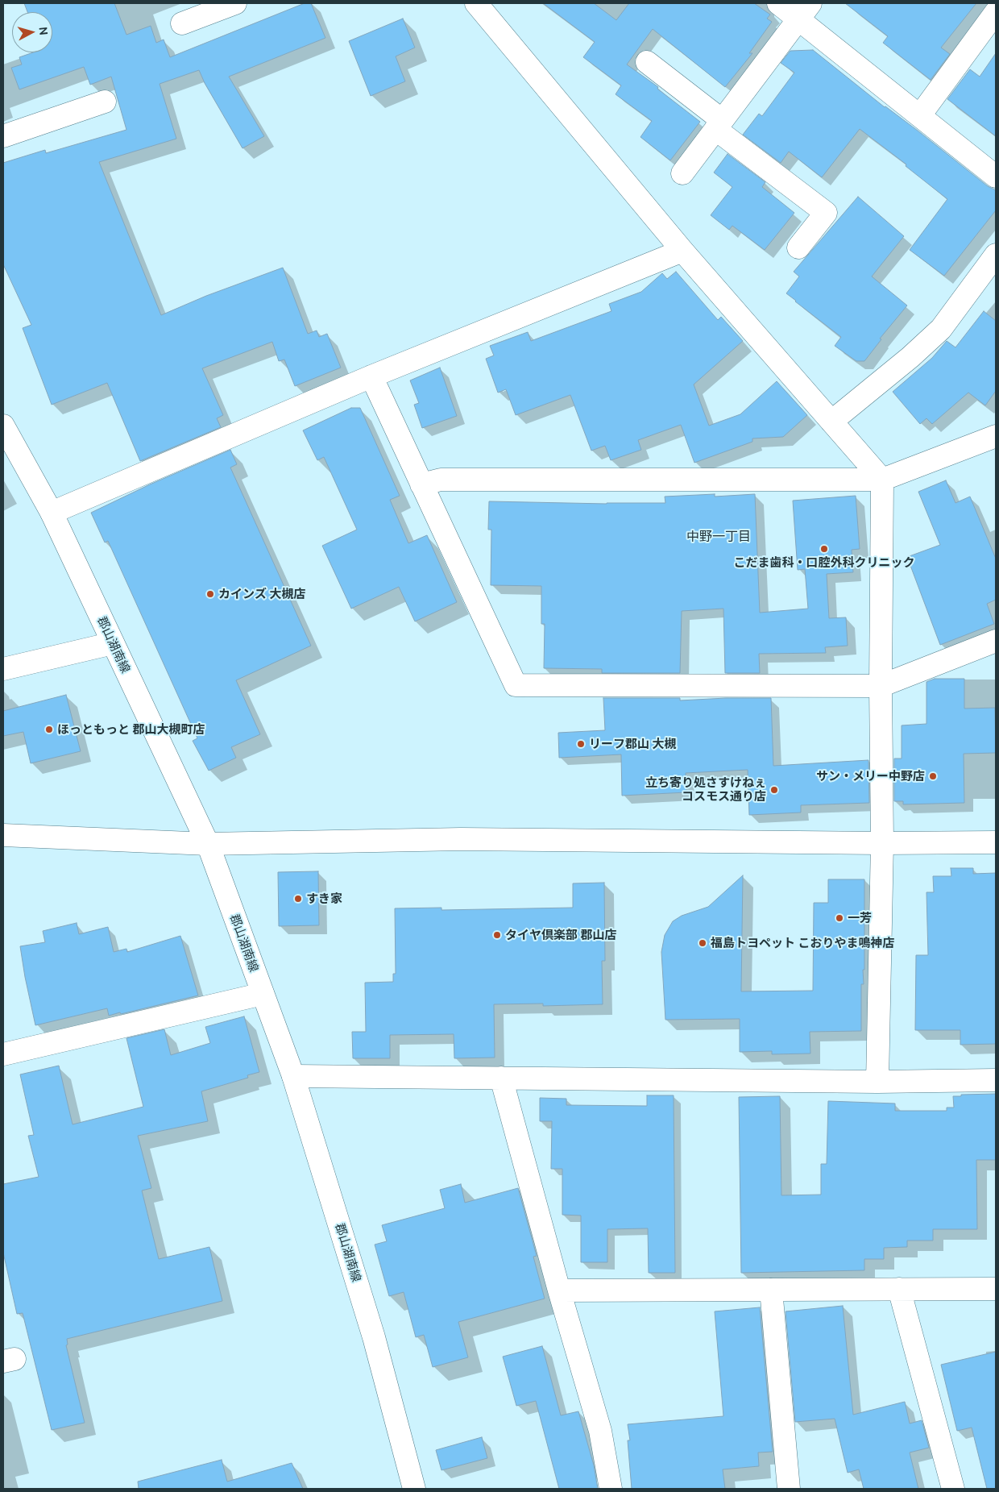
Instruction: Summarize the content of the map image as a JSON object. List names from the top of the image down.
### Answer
{
  "streets": {
    "street": ["郡山湖南線"]
  },
  "districts": ["中野一丁目"],
  "places": [
    "こだま歯科・口腔外科クリニック",
    "カインズ 大槻店",
    "ほっともっと 郡山大槻町店",
    "リーフ郡山 大槻",
    "サン・メリー中野店",
    "立ち寄り処さすけねぇ コスモス通り店",
    "すき家",
    "一芳",
    "タイヤ倶楽部 郡山店",
    "福島トヨペット こおりやま鳴神店"
  ],
  "north": "right"
}
